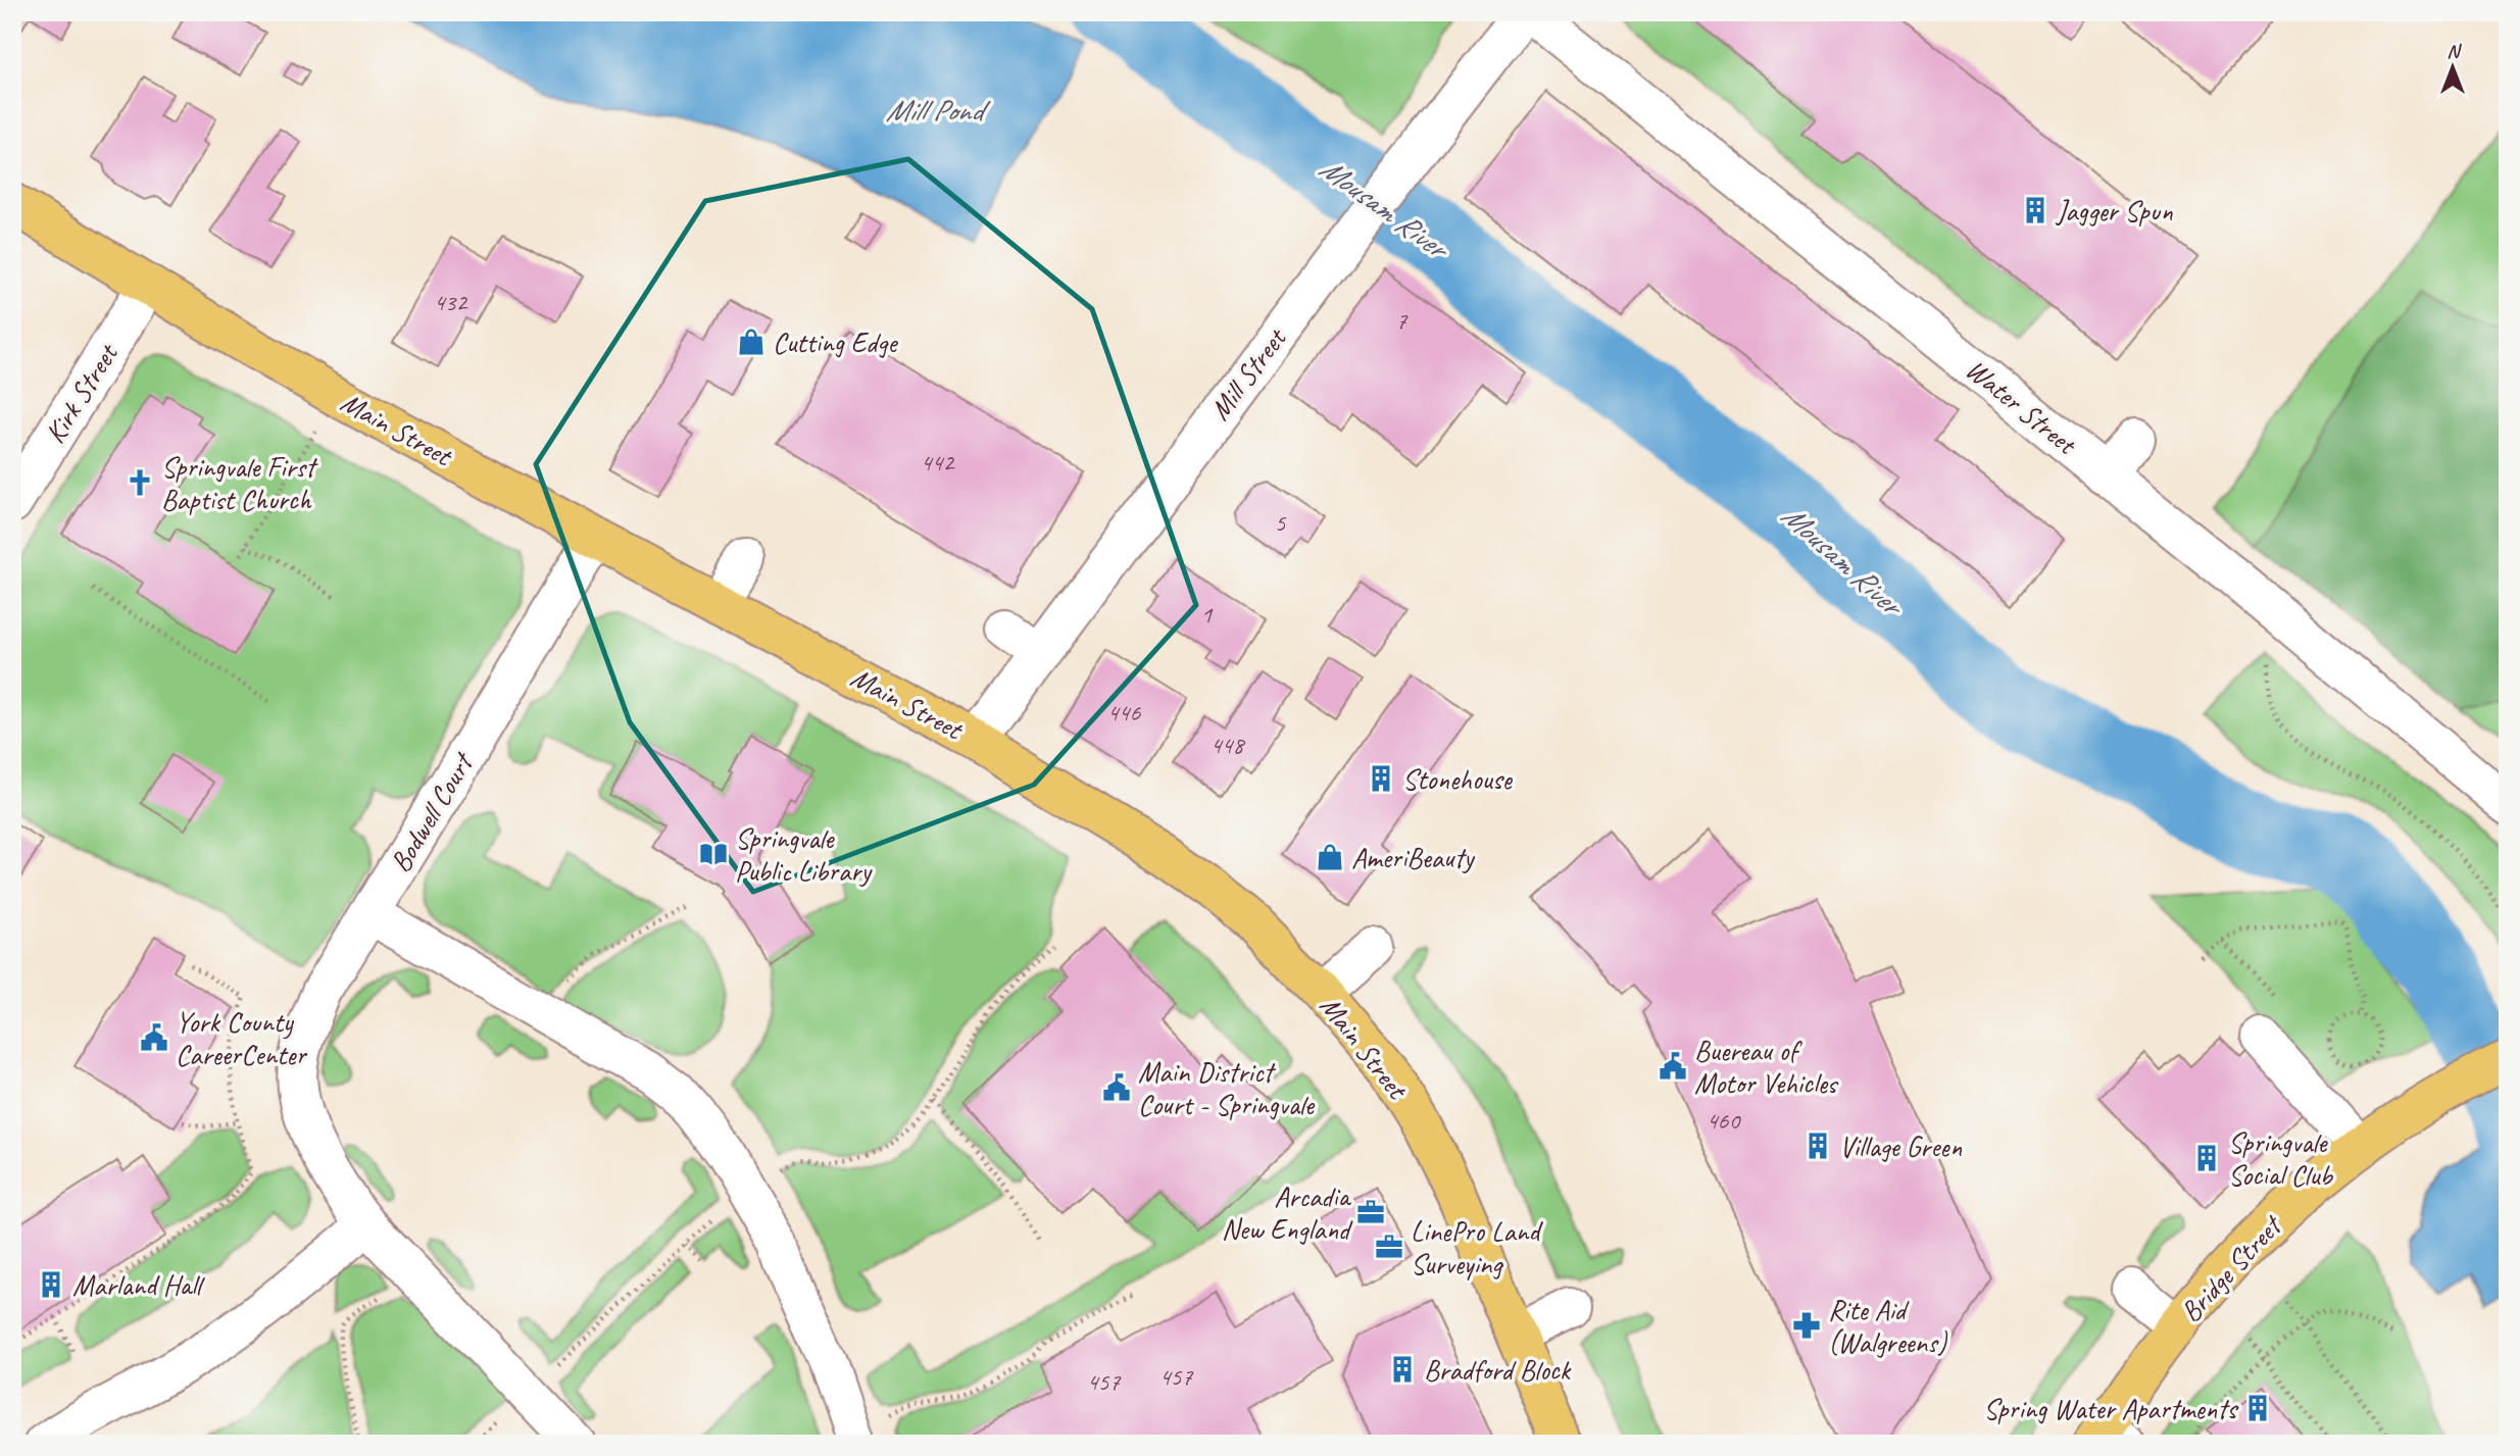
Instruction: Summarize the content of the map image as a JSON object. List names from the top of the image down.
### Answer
{
  "streets": {
    "main road": ["Main Street", "Bridge Street"],
    "street": [
      "Mill Street",
      "Kirk Street",
      "Water Street",
      "Bodwell Court"
    ]
  },
  "crossings": [
    ["Mill Street", "Main Street"],
    ["Kirk Street", "Main Street"],
    ["Main Street", "Bodwell Court"]
  ],
  "water": ["Mill Pond", "Mousam River"],
  "places": {
    "building": [
      "Jagger Spun",
      "Stonehouse",
      "Village Green",
      "Springvale Social Club",
      "Marland Hall",
      "Bradford Block",
      "Spring Water Apartments"
    ],
    "shop": ["Cutting Edge", "AmeriBeauty"],
    "church": ["Springvale First Baptist Church"],
    "library": ["Springvale Public Library"],
    "public building": ["York County CareerCenter", "Buereau of Motor Vehicles", "Main District Court - Springvale"],
    "office": ["Arcadia New England", "LinePro Land Surveying"],
    "pharmacy": ["Rite Aid (Walgreens)"]
  },
  "house_numbers": [
    "432",
    "7",
    "442",
    "5",
    "1",
    "446",
    "448",
    "460",
    "457",
    "457"
  ],
  "north": "top"
}
